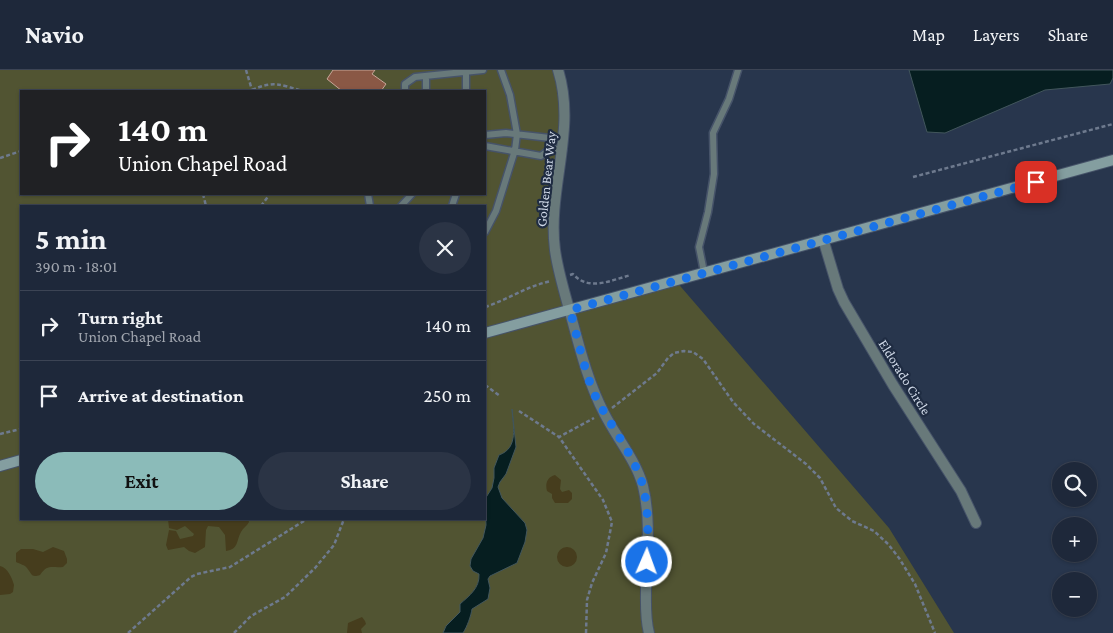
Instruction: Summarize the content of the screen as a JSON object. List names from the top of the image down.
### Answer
{
  "streets": {
    "street": ["Golden Bear Way", "Eldorado Circle"]
  },
  "page": {
    "header": "Navio",
    "nav": ["Map", "Layers", "Share"],
    "turn": ["140 m", "Union Chapel Road"],
    "heading": ["5 min", "390 m · 18:01"],
    "list": [
      {
        "name": "Turn right",
        "note": "Union Chapel Road",
        "value": "140 m"
      },
      {
        "name": "Arrive at destination",
        "value": "250 m"
      }
    ],
    "buttons": ["Exit", "Share"],
    "map_buttons": ["+", "−"]
  }
}
